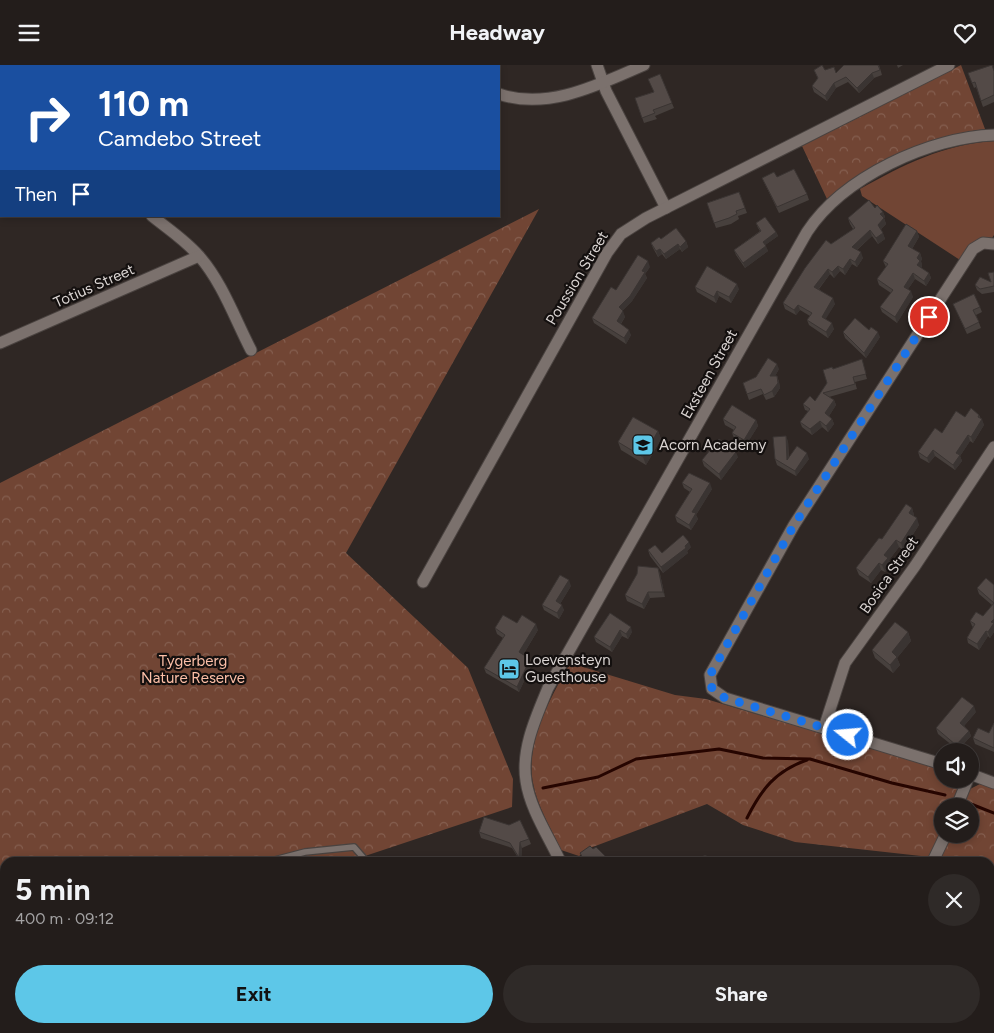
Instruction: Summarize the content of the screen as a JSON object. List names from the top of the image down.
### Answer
{
  "streets": {
    "street": [
      "Poussion Street",
      "Totius Street",
      "Eksteen Street",
      "Bosica Street"
    ]
  },
  "parks": ["Tygerberg Nature Reserve"],
  "places": {
    "school or university": ["Acorn Academy"],
    "hotel": ["Loevensteyn Guesthouse"]
  },
  "page": {
    "header": "Headway",
    "turn": ["110 m", "Camdebo Street"],
    "then": "Then",
    "heading": ["5 min", "400 m · 09:12"],
    "buttons": ["Exit", "Share"]
  }
}
